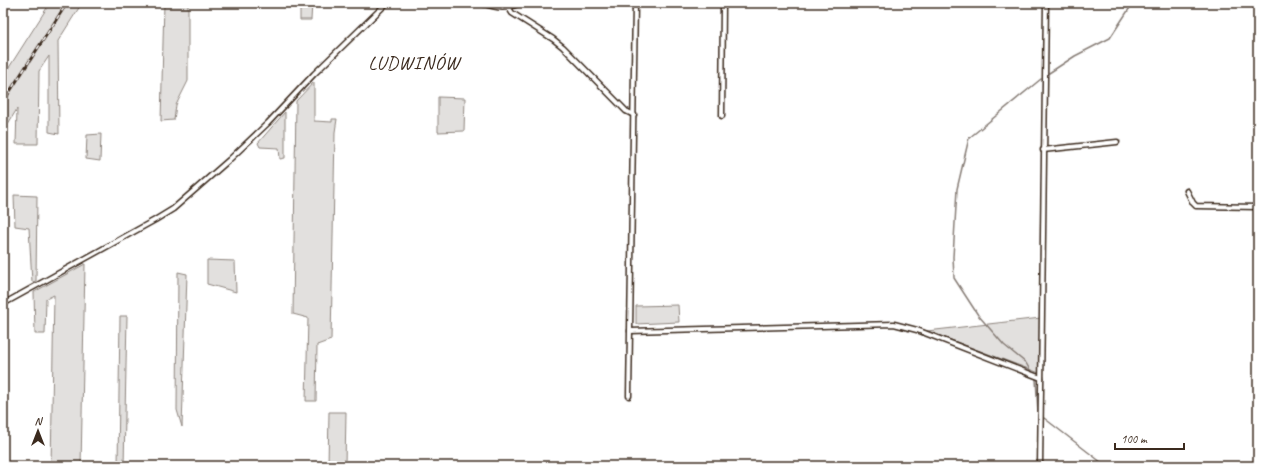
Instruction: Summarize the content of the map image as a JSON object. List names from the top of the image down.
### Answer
{
  "districts": ["LUDWINÓW"],
  "scale_bar": "100 m",
  "north": "top"
}
